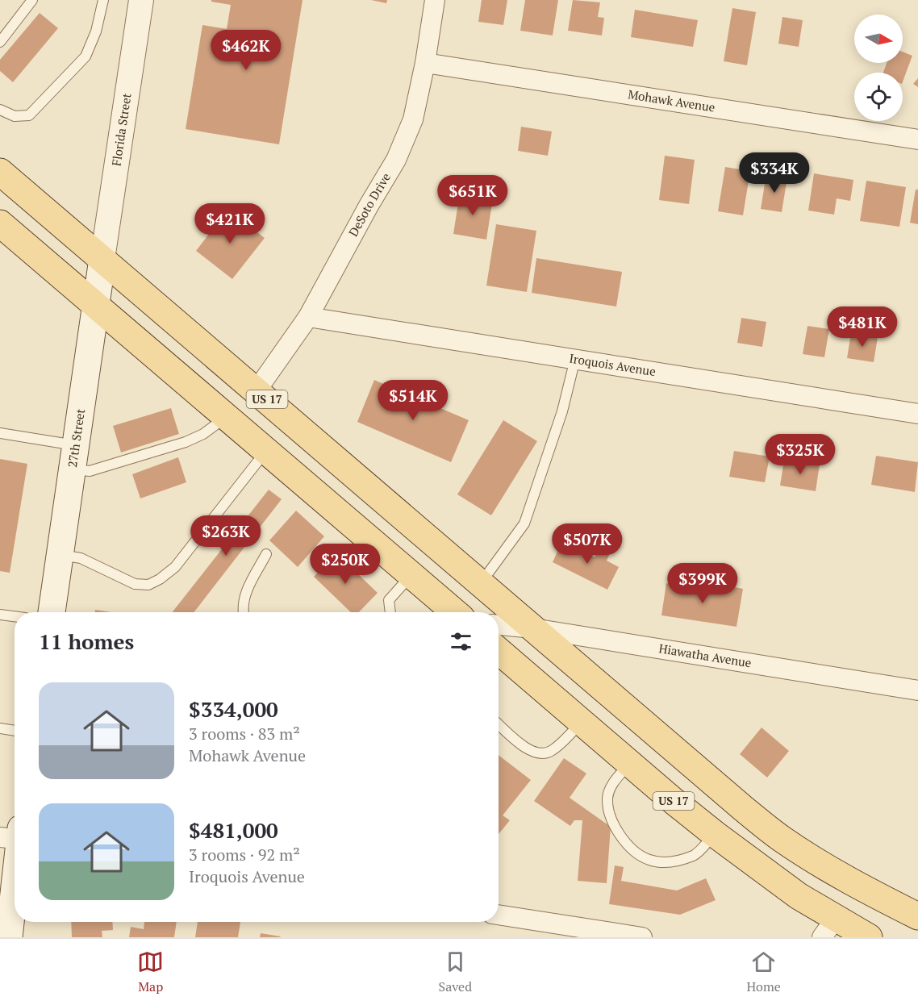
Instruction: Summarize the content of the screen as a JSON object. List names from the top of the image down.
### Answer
{
  "streets": {
    "main road": ["US 17", "27th Street"],
    "street": [
      "Mohawk Avenue",
      "Florida Street",
      "DeSoto Drive",
      "Iroquois Avenue",
      "Hiawatha Avenue"
    ]
  },
  "crossings": [
    ["Mohawk Avenue", "DeSoto Drive"],
    ["Florida Street", "US 17"],
    ["Florida Street", "27th Street"],
    ["DeSoto Drive", "Iroquois Avenue"],
    ["DeSoto Drive", "US 17"],
    ["US 17", "27th Street"],
    ["US 17", "Hiawatha Avenue"]
  ],
  "north": "right",
  "page": {
    "price": [
      "$462K",
      "$334K",
      "$651K",
      "$421K",
      "$481K",
      "$514K",
      "$325K",
      "$263K",
      "$507K",
      "$250K",
      "$399K"
    ],
    "heading": "11 homes",
    "list": [
      {
        "name": "$334,000",
        "note": "3 rooms · 83 m² · Mohawk Avenue"
      },
      {
        "name": "$481,000",
        "note": "3 rooms · 92 m² · Iroquois Avenue"
      }
    ],
    "tabs": ["Map", "Saved", "Home"]
  }
}
